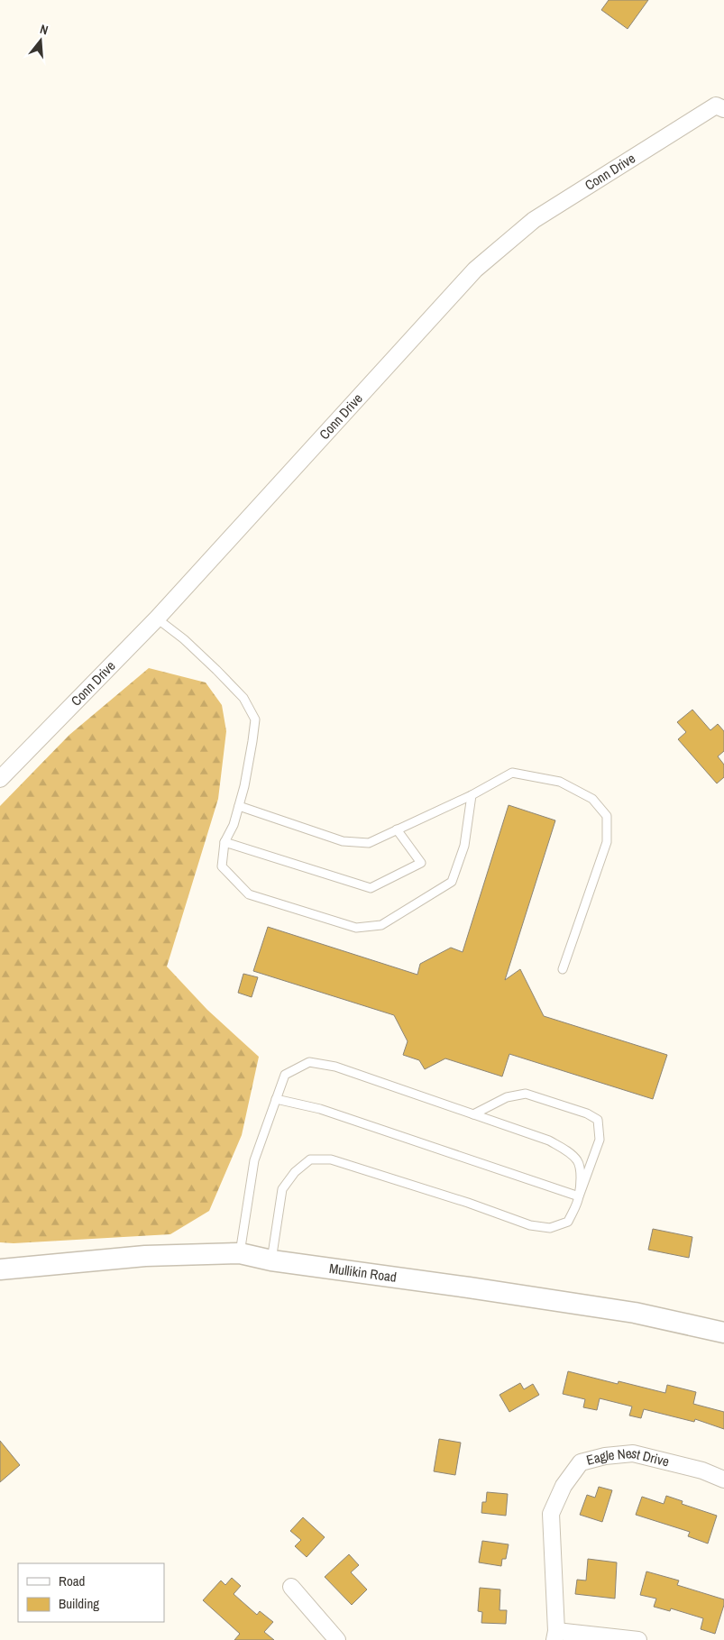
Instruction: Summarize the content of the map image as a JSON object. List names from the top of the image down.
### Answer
{
  "streets": {
    "street": ["Conn Drive", "Mullikin Road", "Eagle Nest Drive"]
  },
  "legend": ["Road", "Building"],
  "north": "top"
}
